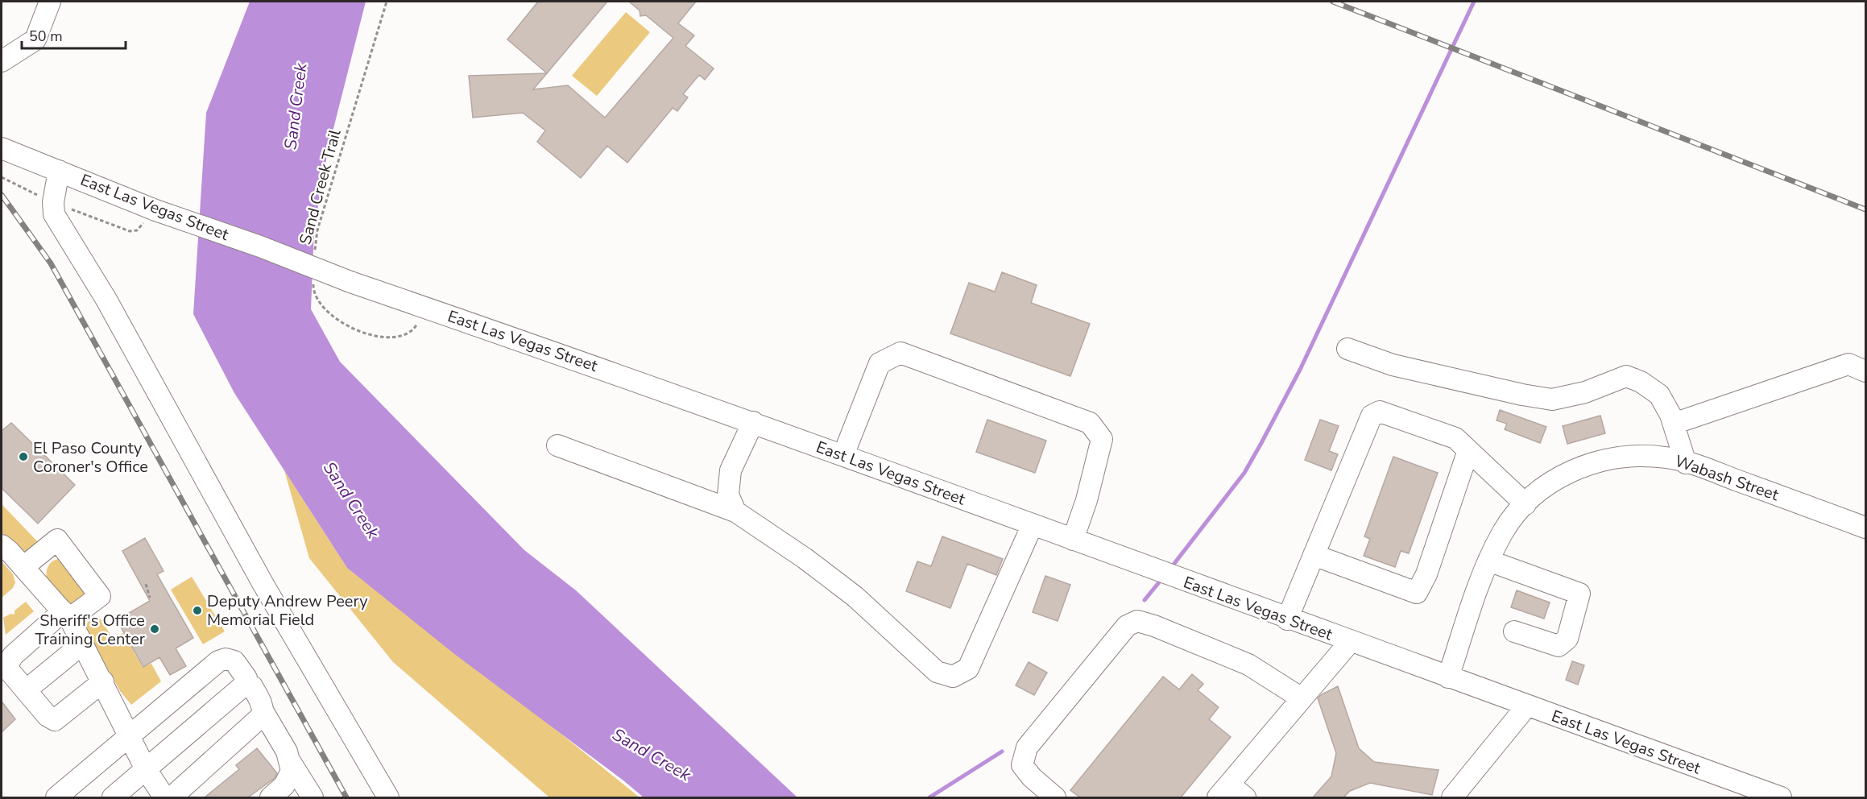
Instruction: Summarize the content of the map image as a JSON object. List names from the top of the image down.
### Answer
{
  "streets": {
    "street": ["East Las Vegas Street", "Wabash Street"],
    "path": ["Sand Creek Trail"]
  },
  "crossings": [
    ["East Las Vegas Street", "Wabash Street"]
  ],
  "water": ["Sand Creek"],
  "places": ["El Paso County Coroner's Office", "Deputy Andrew Peery Memorial Field", "Sheriff's Office Training Center"],
  "scale_bar": "50 m"
}
